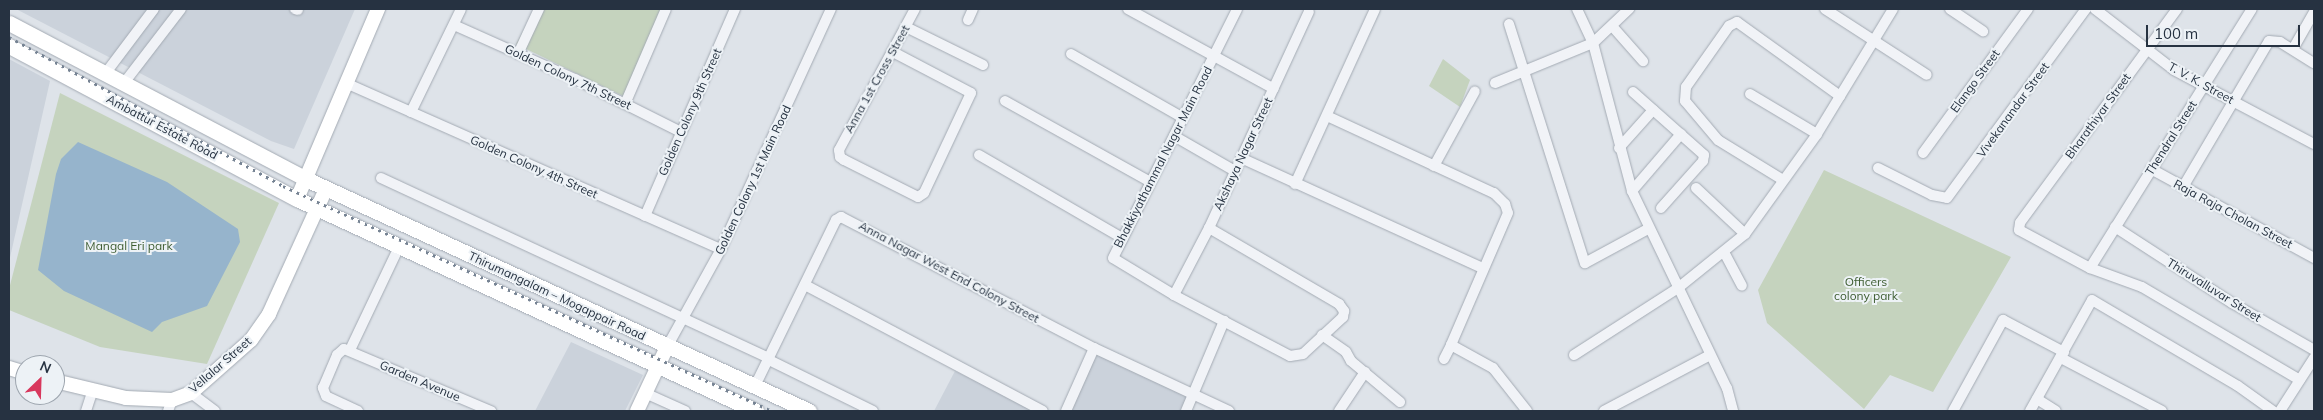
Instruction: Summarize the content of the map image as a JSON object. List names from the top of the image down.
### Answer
{
  "streets": {
    "main road": ["Ambattur Estate Road", "Thirumangalam – Mogappair Road"],
    "street": [
      "Golden Colony 7th Street",
      "Anna 1st Cross Street",
      "Elango Street",
      "T. V. K. Street",
      "Vivekanandar Street",
      "Golden Colony 9th Street",
      "Bharathiyar Street",
      "Thendral Street",
      "Akshaya Nagar Street",
      "Bhakkiyathammal Nagar Main Road",
      "Golden Colony 4th Street",
      "Golden Colony 1st Main Road",
      "Raja Raja Cholan Street",
      "Anna Nagar West End Colony Street",
      "Thiruvalluvar Street",
      "Vellalar Street",
      "Garden Avenue"
    ]
  },
  "crossings": [
    ["Golden Colony 7th Street", "Golden Colony 9th Street"],
    ["T. V. K. Street", "Bharathiyar Street"],
    ["T. V. K. Street", "Thendral Street"],
    ["Golden Colony 9th Street", "Golden Colony 4th Street"],
    ["Bharathiyar Street", "Thendral Street"],
    ["Ambattur Estate Road", "Thirumangalam – Mogappair Road"],
    ["Ambattur Estate Road", "Vellalar Street"],
    ["Thendral Street", "Raja Raja Cholan Street"],
    ["Thendral Street", "Thiruvalluvar Street"],
    ["Akshaya Nagar Street", "Bhakkiyathammal Nagar Main Road"],
    ["Golden Colony 4th Street", "Golden Colony 1st Main Road"],
    ["Golden Colony 1st Main Road", "Thirumangalam – Mogappair Road"],
    ["Anna Nagar West End Colony Street", "Thirumangalam – Mogappair Road"],
    ["Thirumangalam – Mogappair Road", "Vellalar Street"]
  ],
  "parks": ["Mangal Eri park", "Officers colony park"],
  "scale_bar": "100 m",
  "north": "top right"
}
